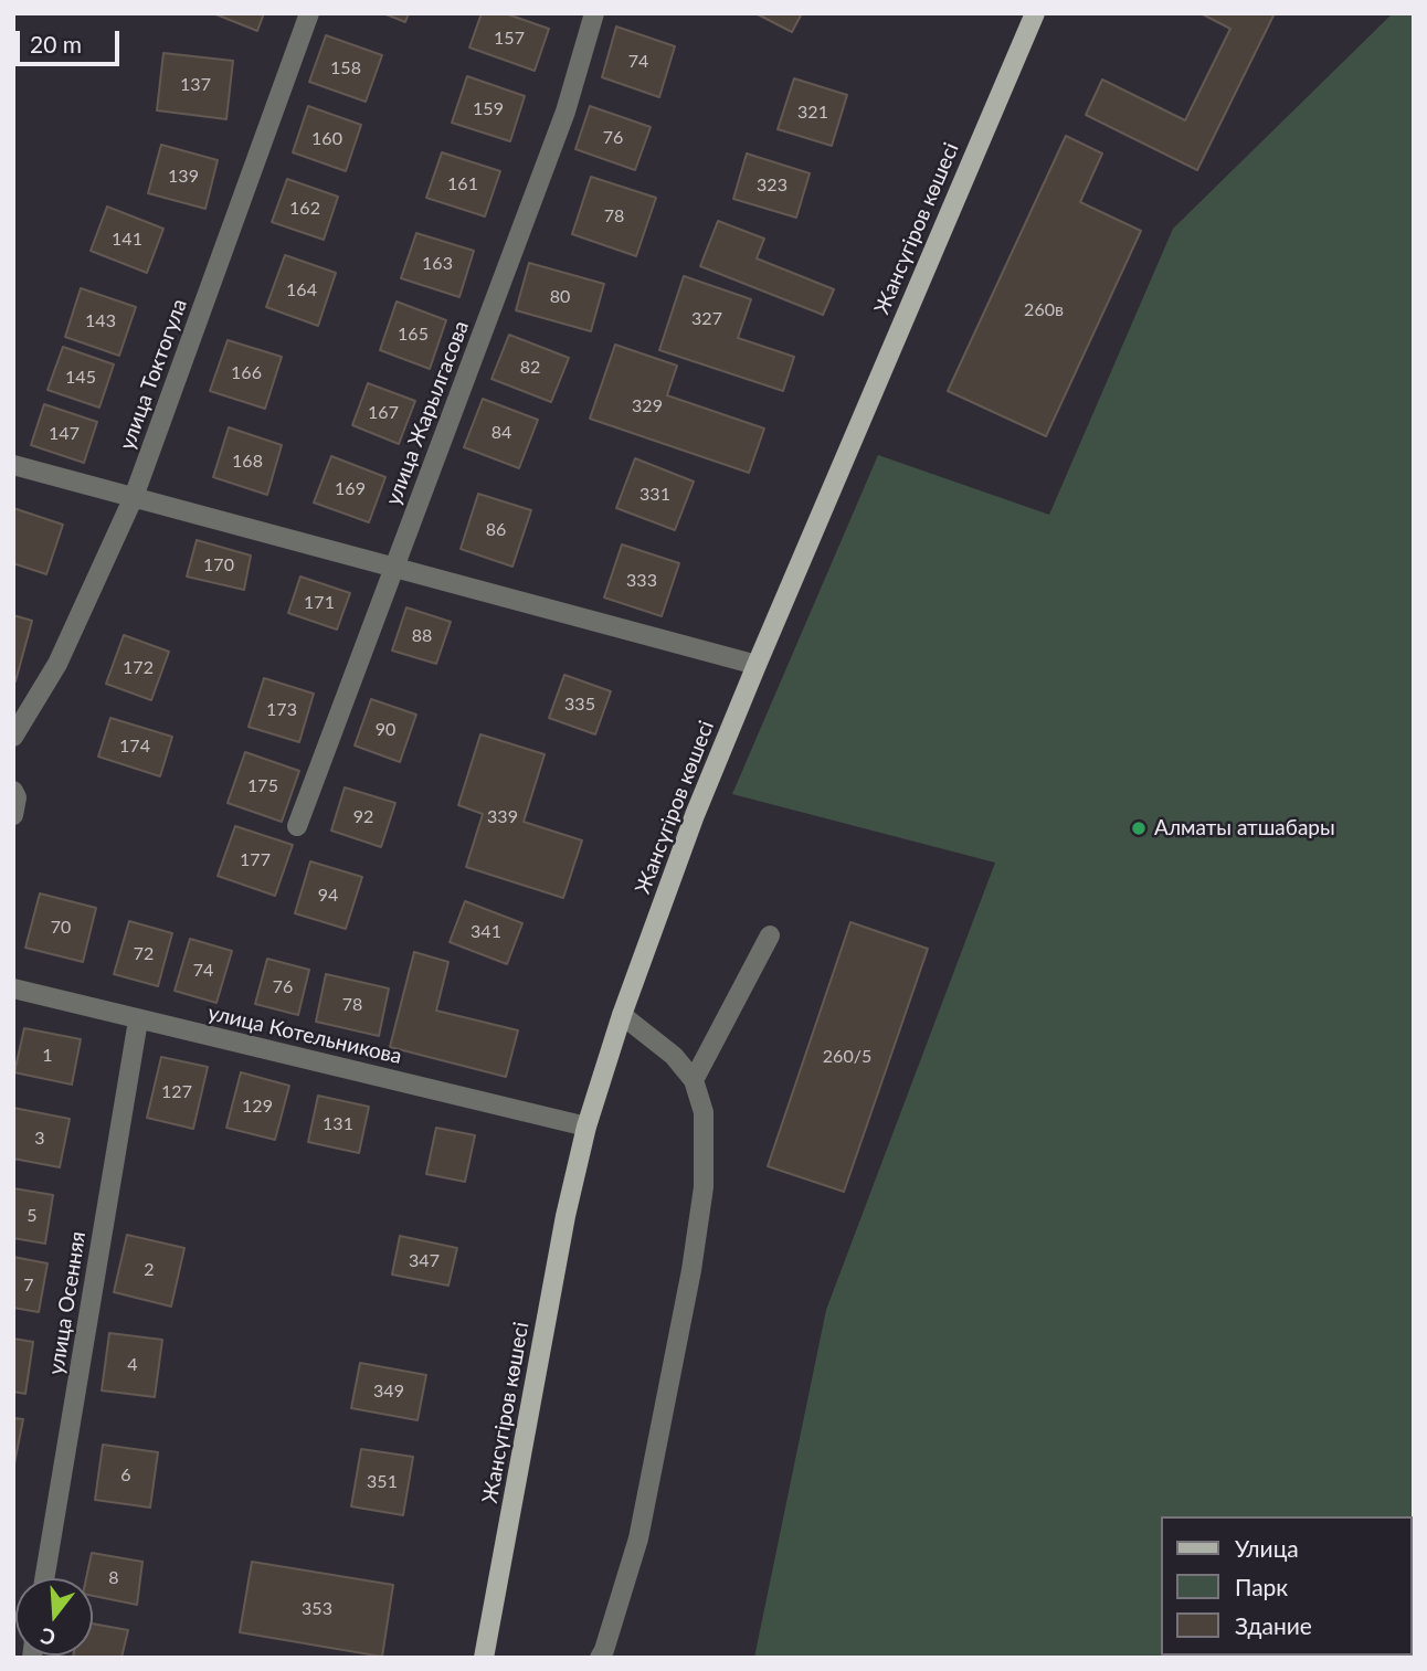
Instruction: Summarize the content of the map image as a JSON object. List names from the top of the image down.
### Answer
{
  "streets": {
    "main road": ["Жансүгіров көшесі"],
    "street": [
      "улица Токтогула",
      "улица Жарылгасова",
      "улица Котельникова",
      "улица Осенняя"
    ]
  },
  "crossings": [
    ["Жансүгіров көшесі", "улица Котельникова"],
    ["улица Котельникова", "улица Осенняя"]
  ],
  "places": ["Алматы атшабары"],
  "house_numbers": [
    "157",
    "74",
    "158",
    "137",
    "159",
    "321",
    "76",
    "160",
    "139",
    "161",
    "323",
    "162",
    "78",
    "141",
    "163",
    "164",
    "80",
    "260в",
    "327",
    "143",
    "165",
    "82",
    "166",
    "145",
    "329",
    "167",
    "84",
    "147",
    "168",
    "169",
    "331",
    "86",
    "170",
    "333",
    "171",
    "88",
    "172",
    "335",
    "173",
    "90",
    "174",
    "175",
    "92",
    "339",
    "177",
    "94",
    "70",
    "341",
    "72",
    "74",
    "76",
    "78",
    "1",
    "260/5",
    "127",
    "129",
    "131",
    "3",
    "5",
    "347",
    "2",
    "7",
    "4",
    "349",
    "6",
    "351",
    "8",
    "353"
  ],
  "legend": ["Улица", "Парк", "Здание"],
  "scale_bar": "20 m",
  "north": "bottom"
}
